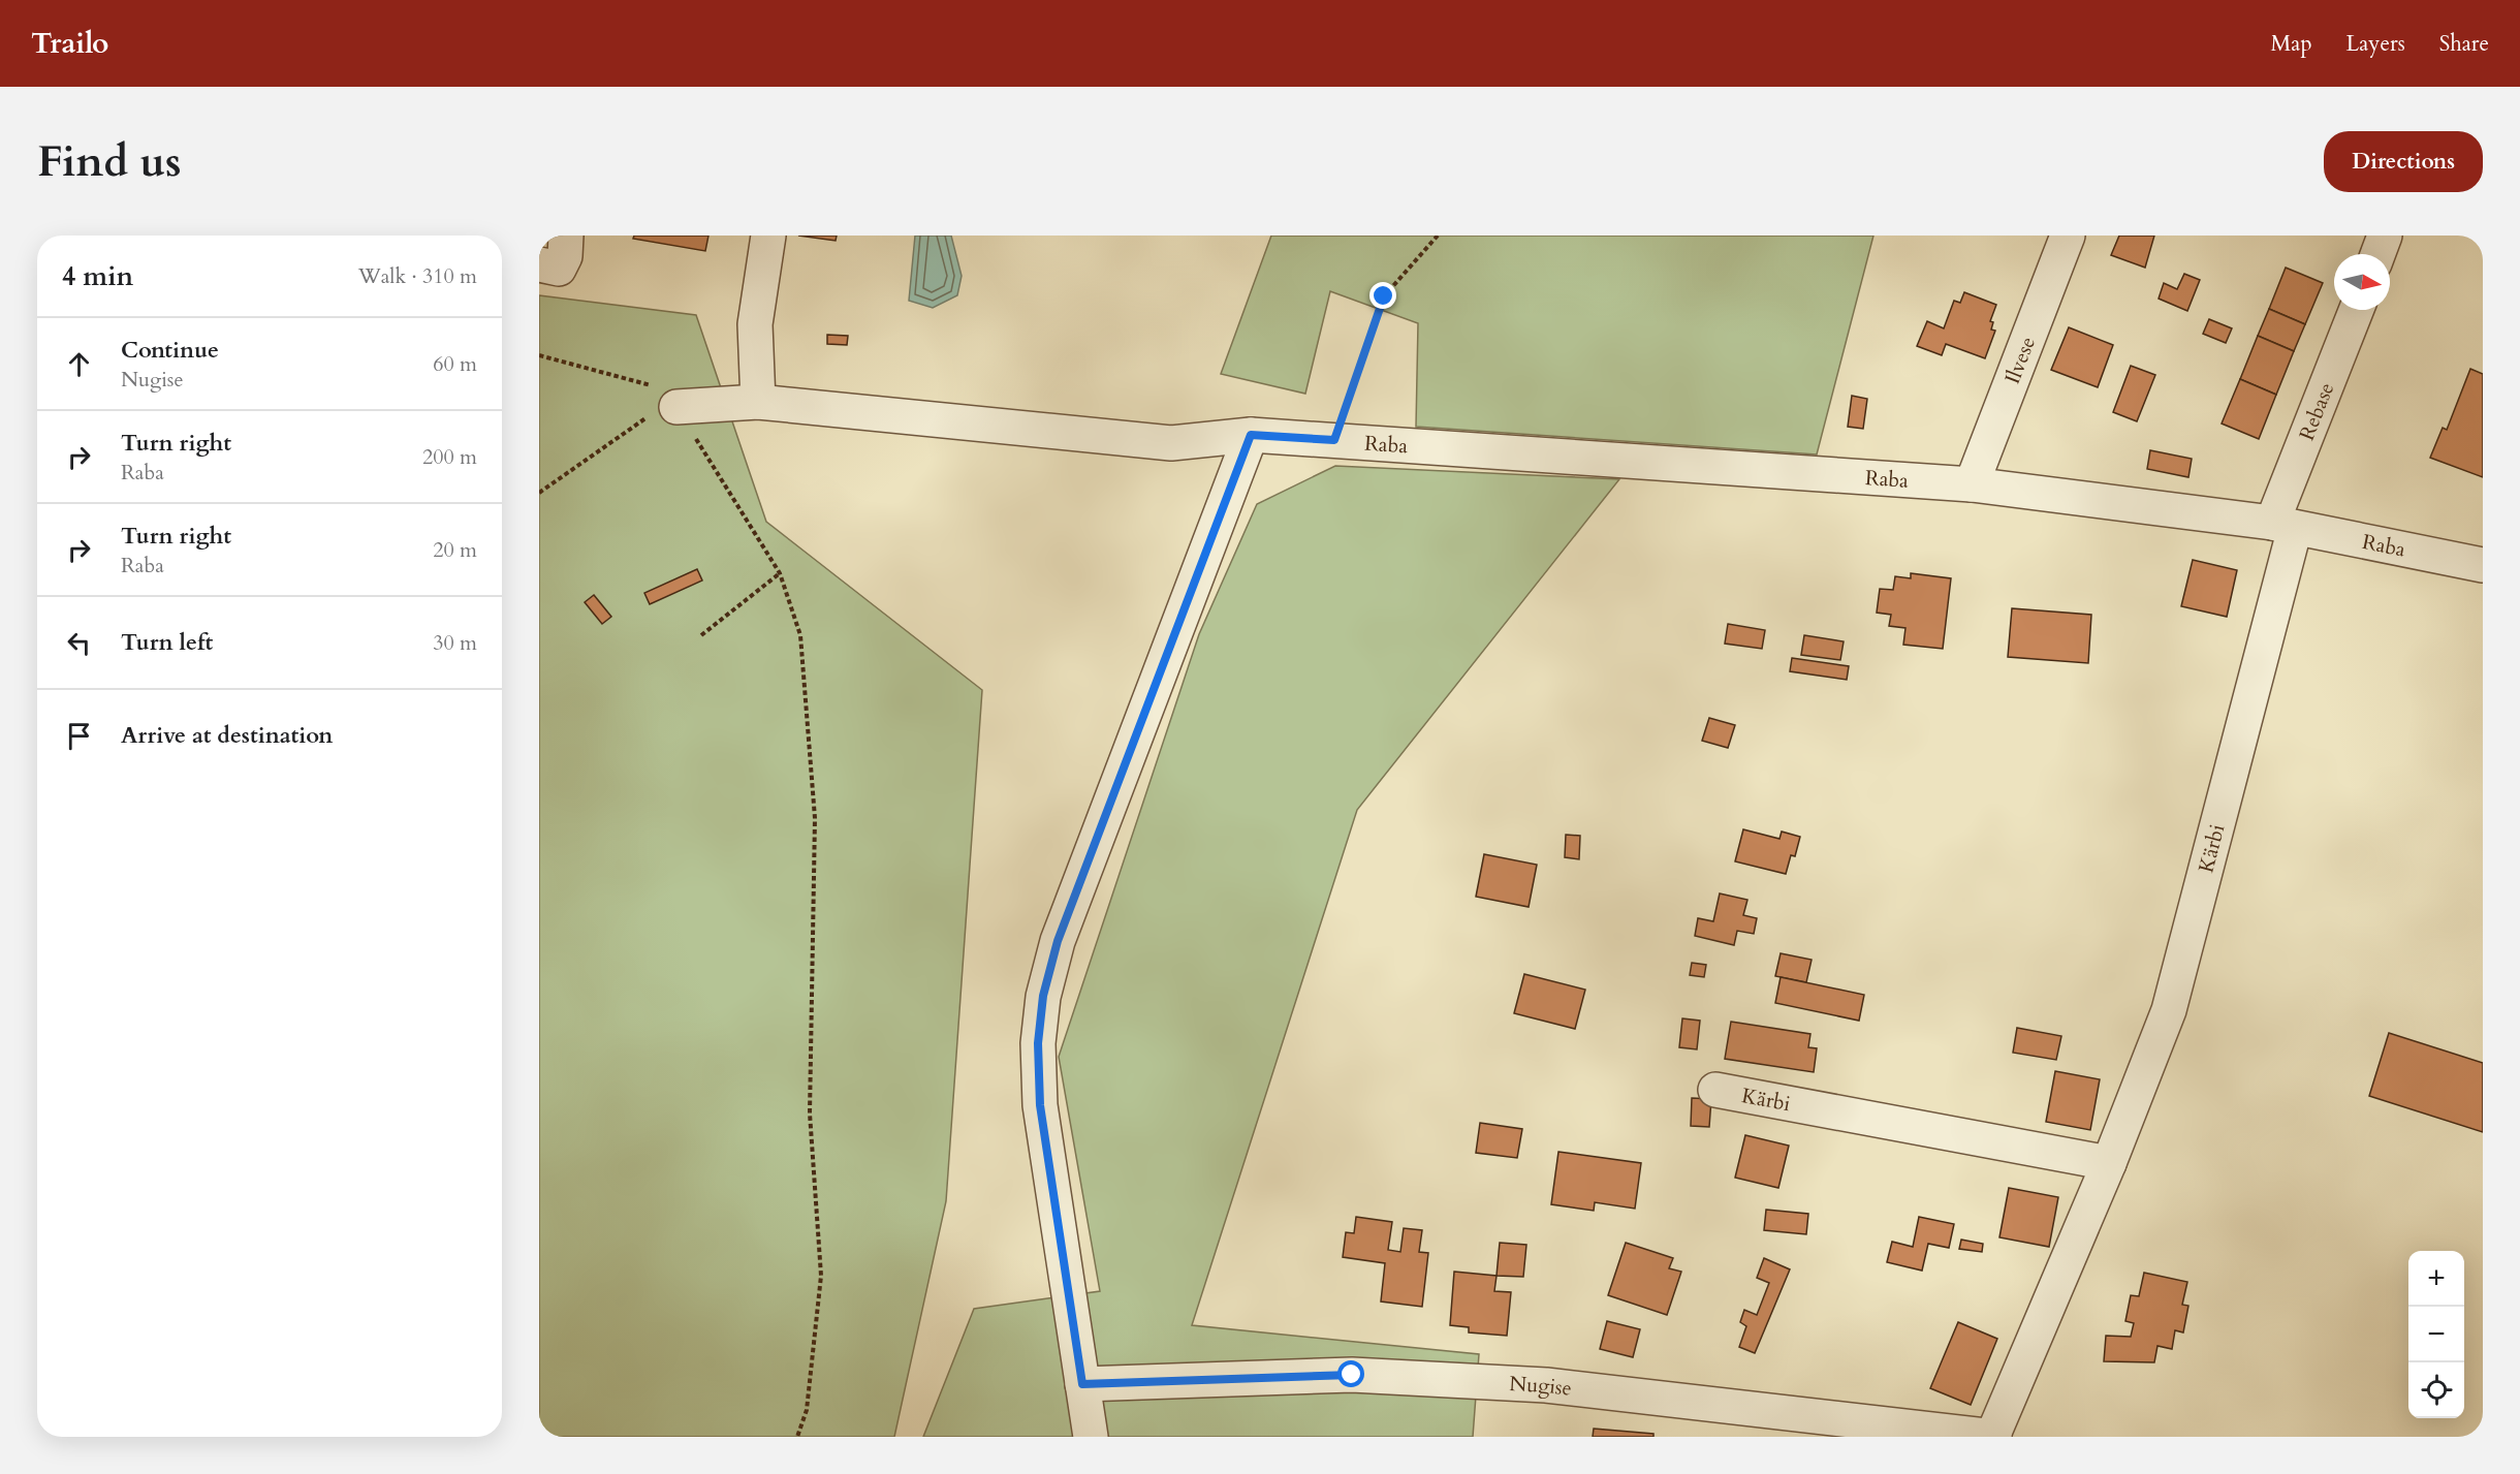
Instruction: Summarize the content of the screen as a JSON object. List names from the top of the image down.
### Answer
{
  "streets": {
    "street": [
      "Ilvese",
      "Rebase",
      "Raba",
      "Kärbi",
      "Nugise"
    ]
  },
  "crossings": [
    ["Ilvese", "Raba"],
    ["Rebase", "Raba"],
    ["Rebase", "Kärbi"],
    ["Raba", "Kärbi"],
    ["Kärbi", "Nugise"]
  ],
  "north": "right",
  "page": {
    "header": "Trailo",
    "nav": ["Map", "Layers", "Share"],
    "buttons": "Directions",
    "title": "Find us",
    "heading": ["4 min", "Walk · 310 m"],
    "list": [
      ["Continue", "Nugise", "60 m"],
      ["Turn right", "Raba", "200 m"],
      ["Turn right", "Raba", "20 m"],
      ["Turn left", "30 m"],
      "Arrive at destination"
    ],
    "map_buttons": ["+", "−"]
  }
}
